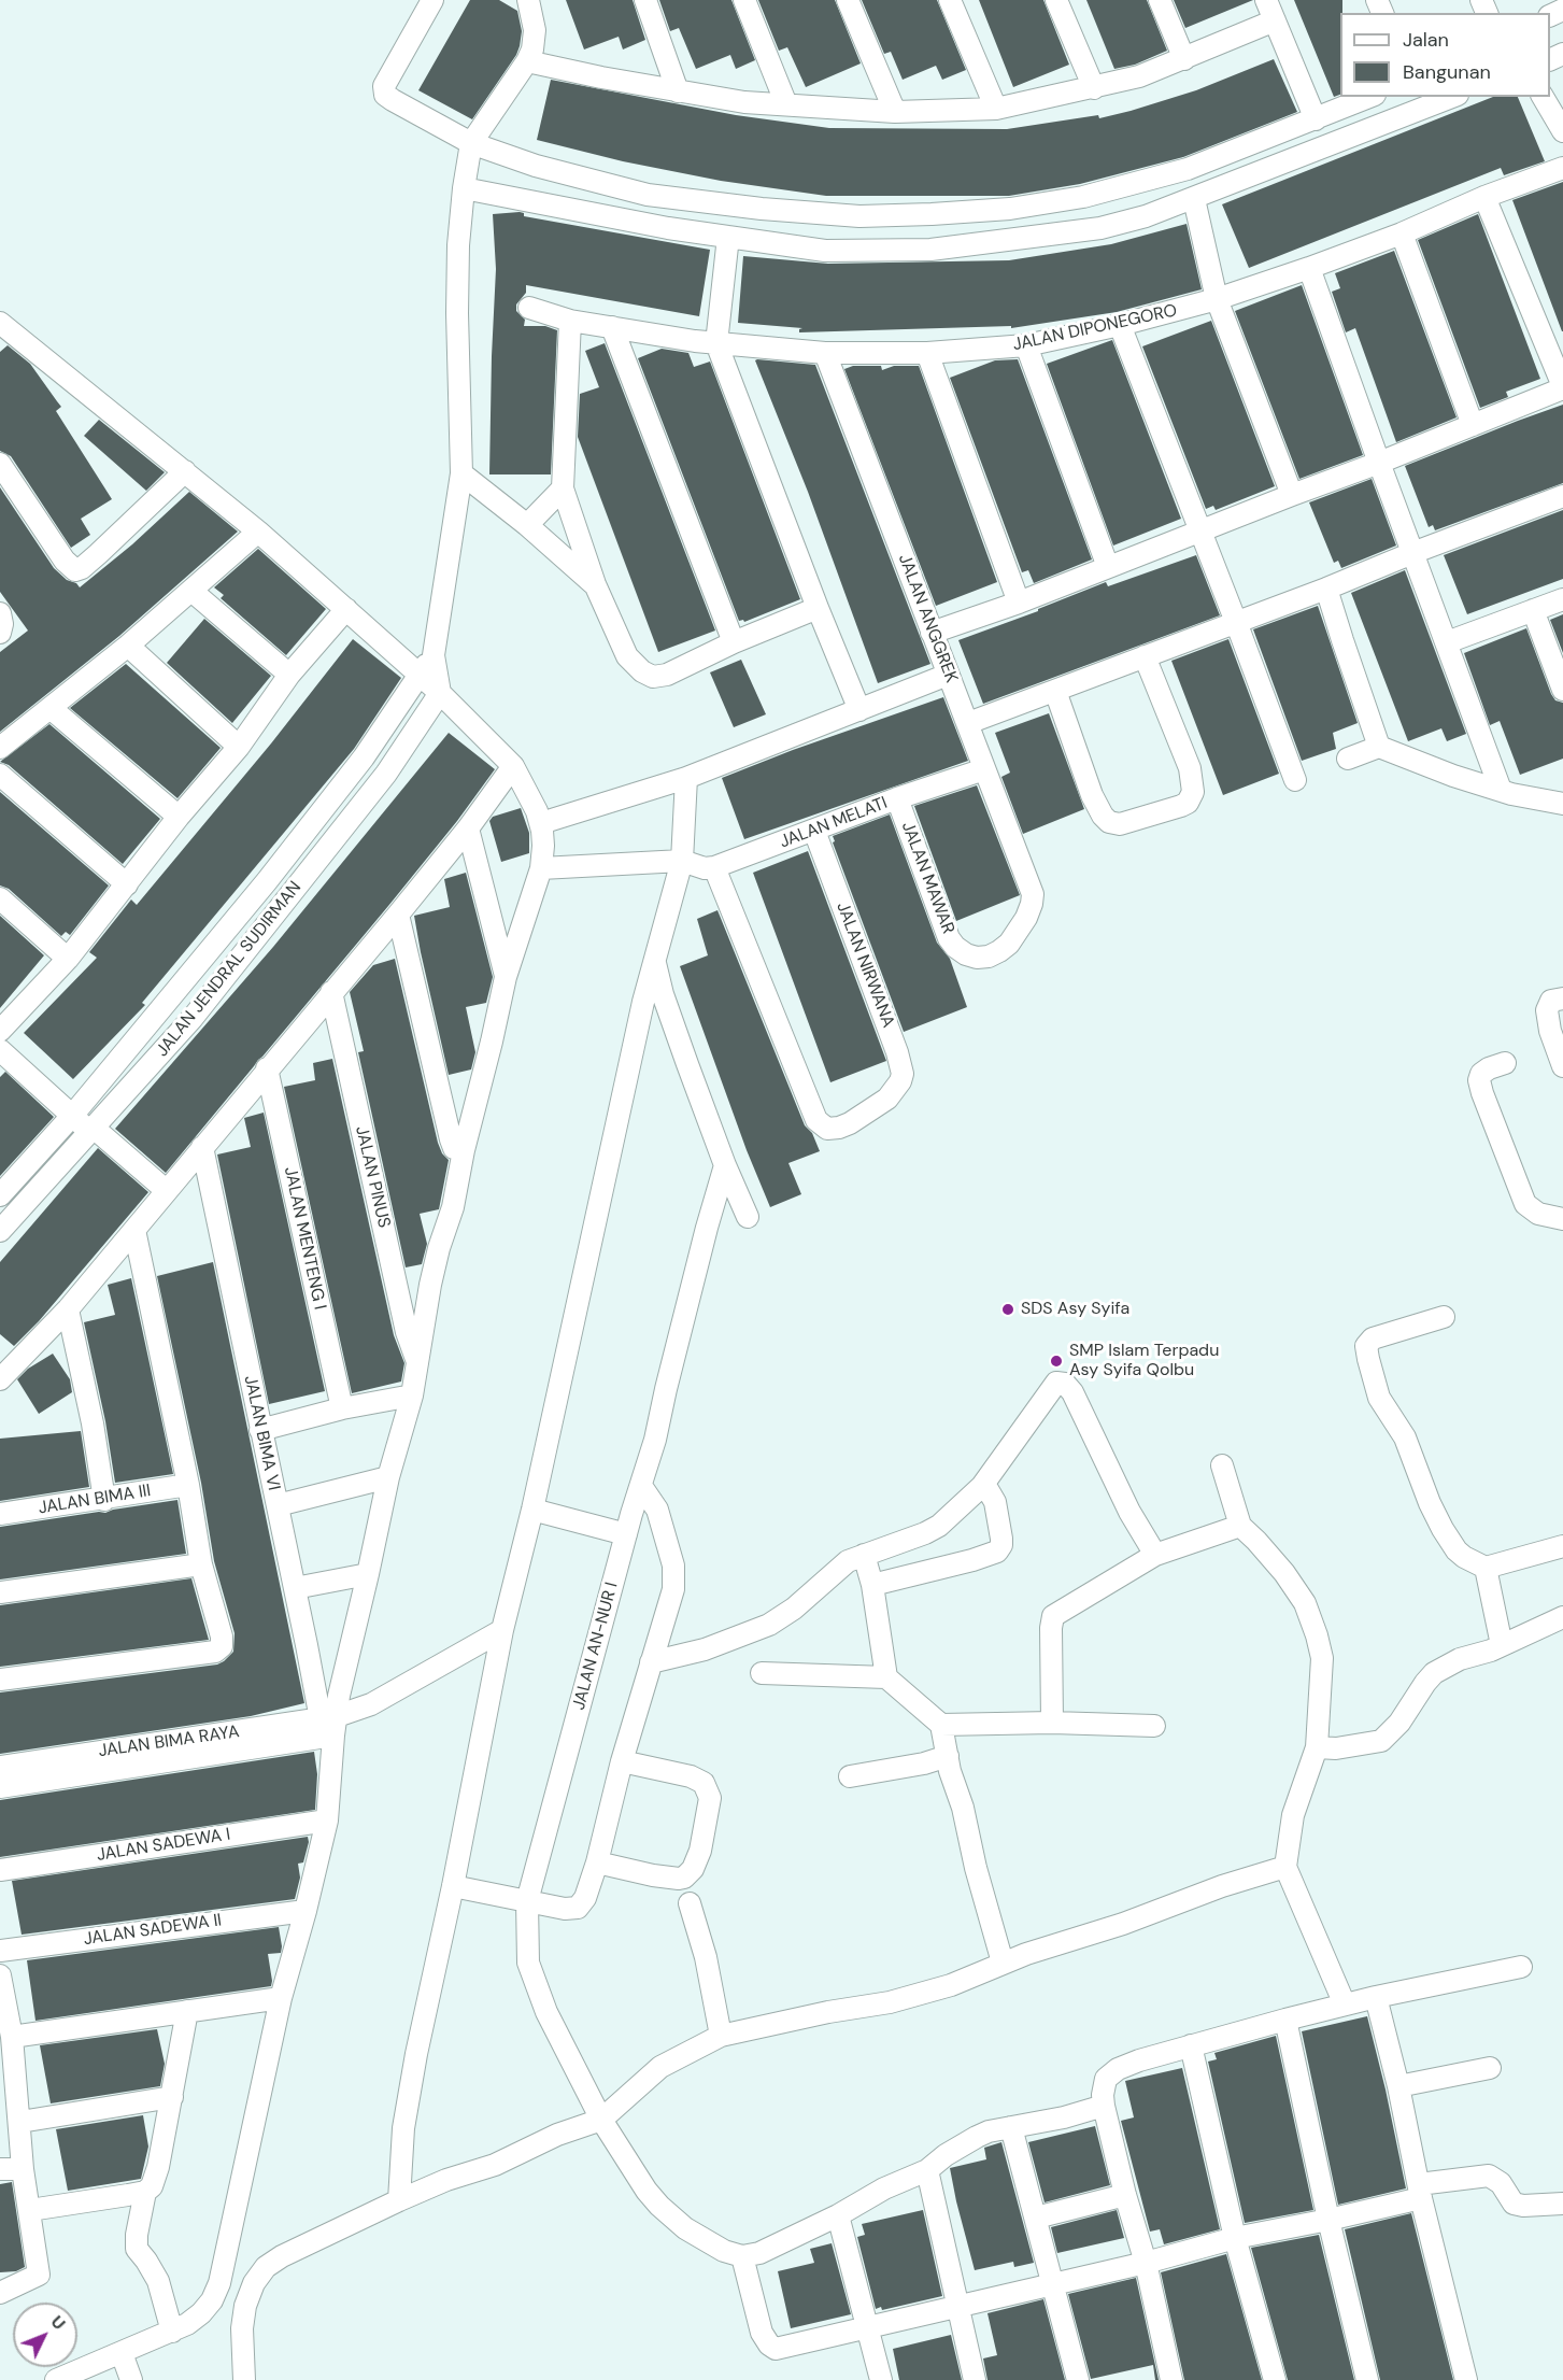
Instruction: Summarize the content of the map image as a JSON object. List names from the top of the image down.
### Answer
{
  "streets": {
    "street": [
      "JALAN DIPONEGORO",
      "JALAN ANGGREK",
      "JALAN MELATI",
      "JALAN MAWAR",
      "JALAN NIRWANA",
      "JALAN JENDRAL SUDIRMAN",
      "JALAN PINUS",
      "JALAN MENTENG I",
      "JALAN BIMA VI",
      "JALAN BIMA III",
      "JALAN AN-NUR I",
      "JALAN BIMA RAYA",
      "JALAN SADEWA I",
      "JALAN SADEWA II"
    ]
  },
  "crossings": [
    ["JALAN DIPONEGORO", "JALAN ANGGREK"],
    ["JALAN ANGGREK", "JALAN MELATI"],
    ["JALAN ANGGREK", "JALAN MAWAR"],
    ["JALAN MELATI", "JALAN MAWAR"],
    ["JALAN MELATI", "JALAN NIRWANA"],
    ["JALAN BIMA VI", "JALAN BIMA RAYA"]
  ],
  "places": ["SDS Asy Syifa", "SMP Islam Terpadu Asy Syifa Qolbu"],
  "legend": ["Jalan", "Bangunan"],
  "north": "top right"
}
